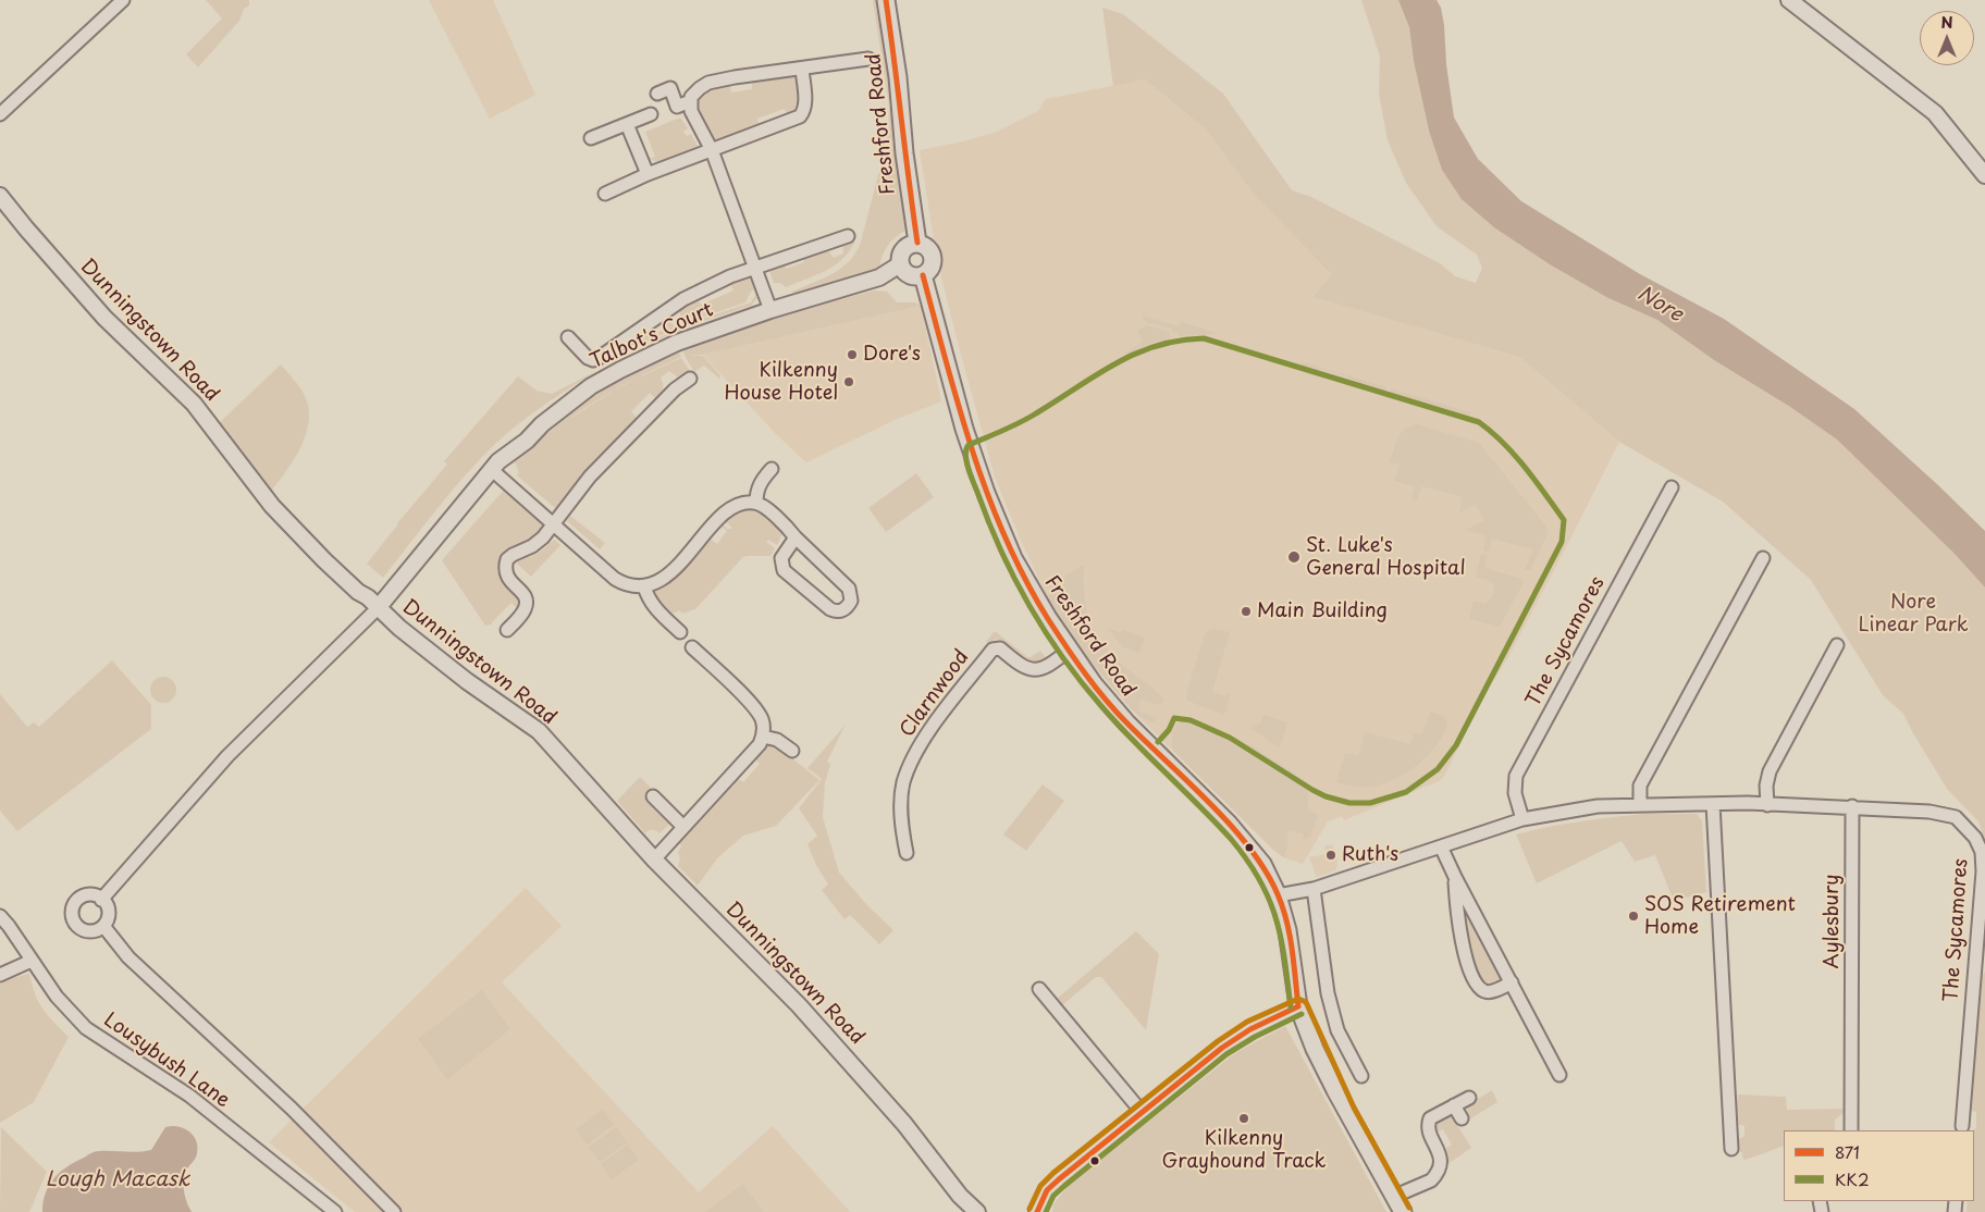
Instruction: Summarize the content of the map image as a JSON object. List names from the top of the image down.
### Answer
{
  "streets": {
    "main road": ["Freshford Road"],
    "street": [
      "Dunningstown Road",
      "Talbot's Court",
      "The Sycamores",
      "Clarnwood",
      "Aylesbury",
      "Lousybush Lane"
    ]
  },
  "crossings": [
    ["Freshford Road", "Talbot's Court"],
    ["Freshford Road", "Clarnwood"],
    ["Dunningstown Road", "Talbot's Court"],
    ["The Sycamores", "Aylesbury"]
  ],
  "water": ["Nore", "Lough Macask"],
  "parks": ["Nore Linear Park"],
  "places": [
    "Dore's",
    "Kilkenny House Hotel",
    "St. Luke's General Hospital",
    "Main Building",
    "Ruth's",
    "SOS Retirement Home",
    "Kilkenny Grayhound Track"
  ],
  "lines": ["transit line 871", "transit line KK2"],
  "legend": ["871", "KK2"],
  "north": "top"
}
